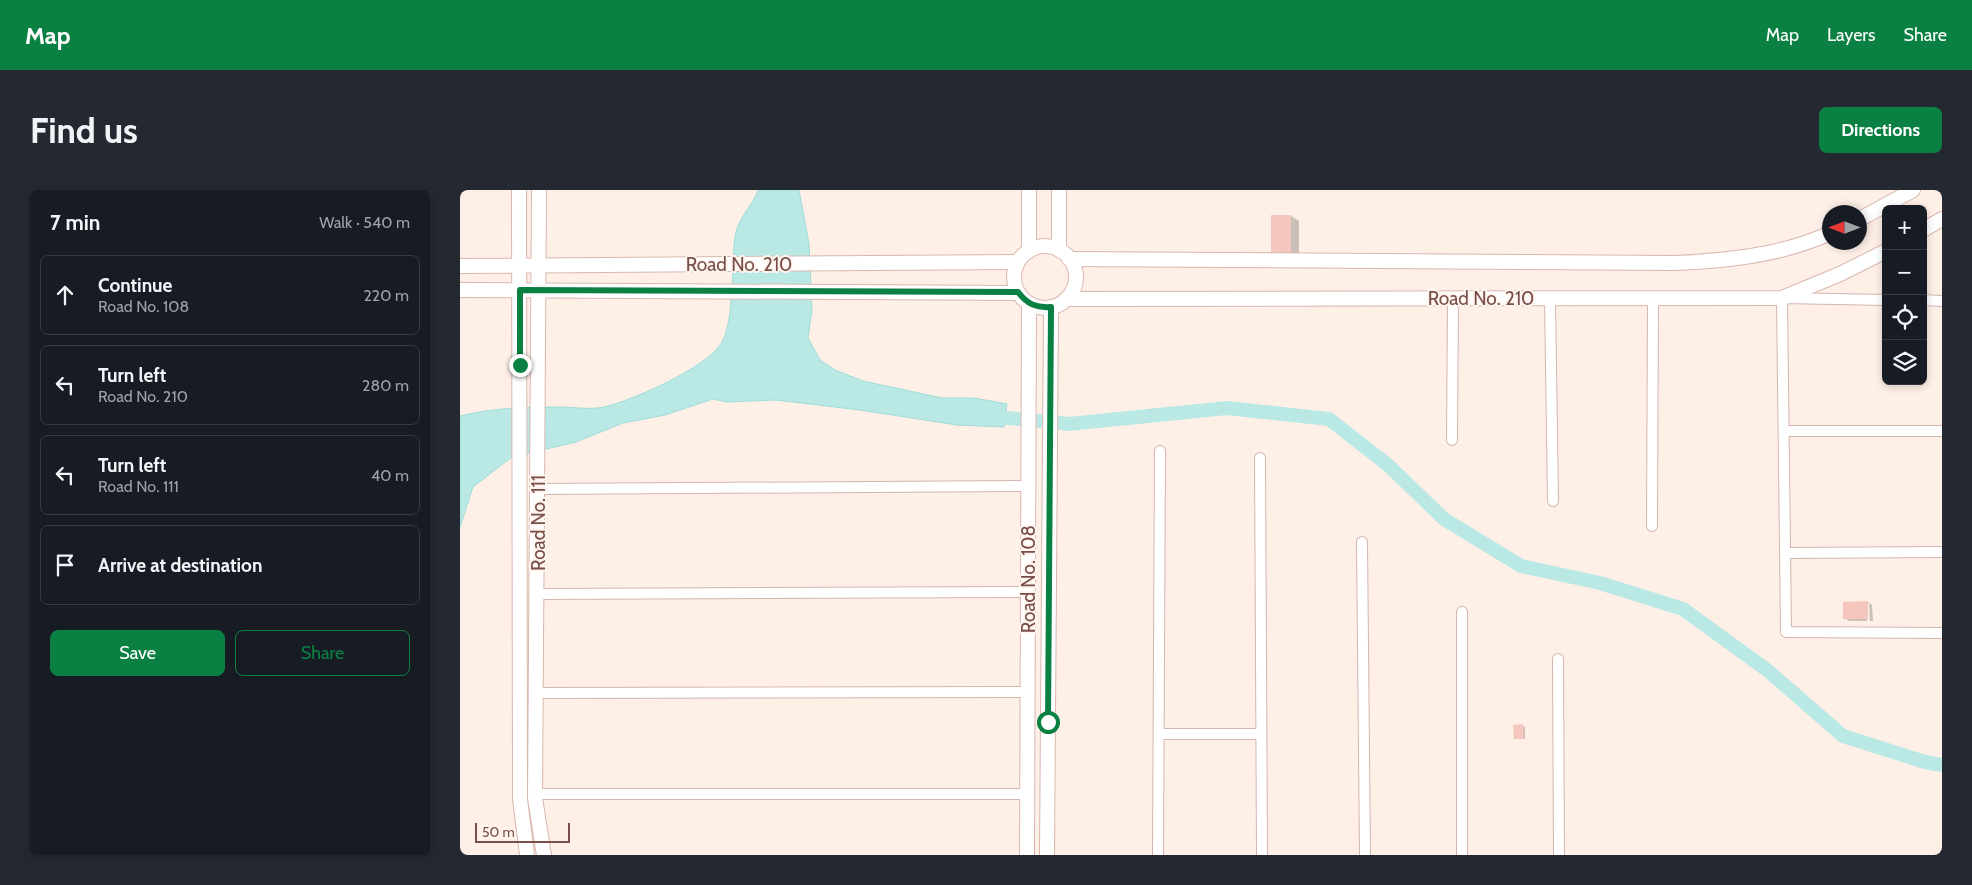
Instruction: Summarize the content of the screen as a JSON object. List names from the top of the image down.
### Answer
{
  "streets": {
    "street": ["Road No. 210", "Road No. 111", "Road No. 108"]
  },
  "crossings": [
    ["Road No. 210", "Road No. 111"],
    ["Road No. 210", "Road No. 108"]
  ],
  "scale_bar": "50 m",
  "north": "left",
  "page": {
    "header": "Map",
    "nav": ["Map", "Layers", "Share"],
    "buttons": [
      "Directions",
      ["Save", "Share"]
    ],
    "title": "Find us",
    "heading": ["7 min", "Walk · 540 m"],
    "map_buttons": ["+", "−"],
    "list": [
      ["Continue", "Road No. 108", "220 m"],
      ["Turn left", "Road No. 210", "280 m"],
      ["Turn left", "Road No. 111", "40 m"],
      "Arrive at destination"
    ],
    "scale": "50 m"
  }
}
